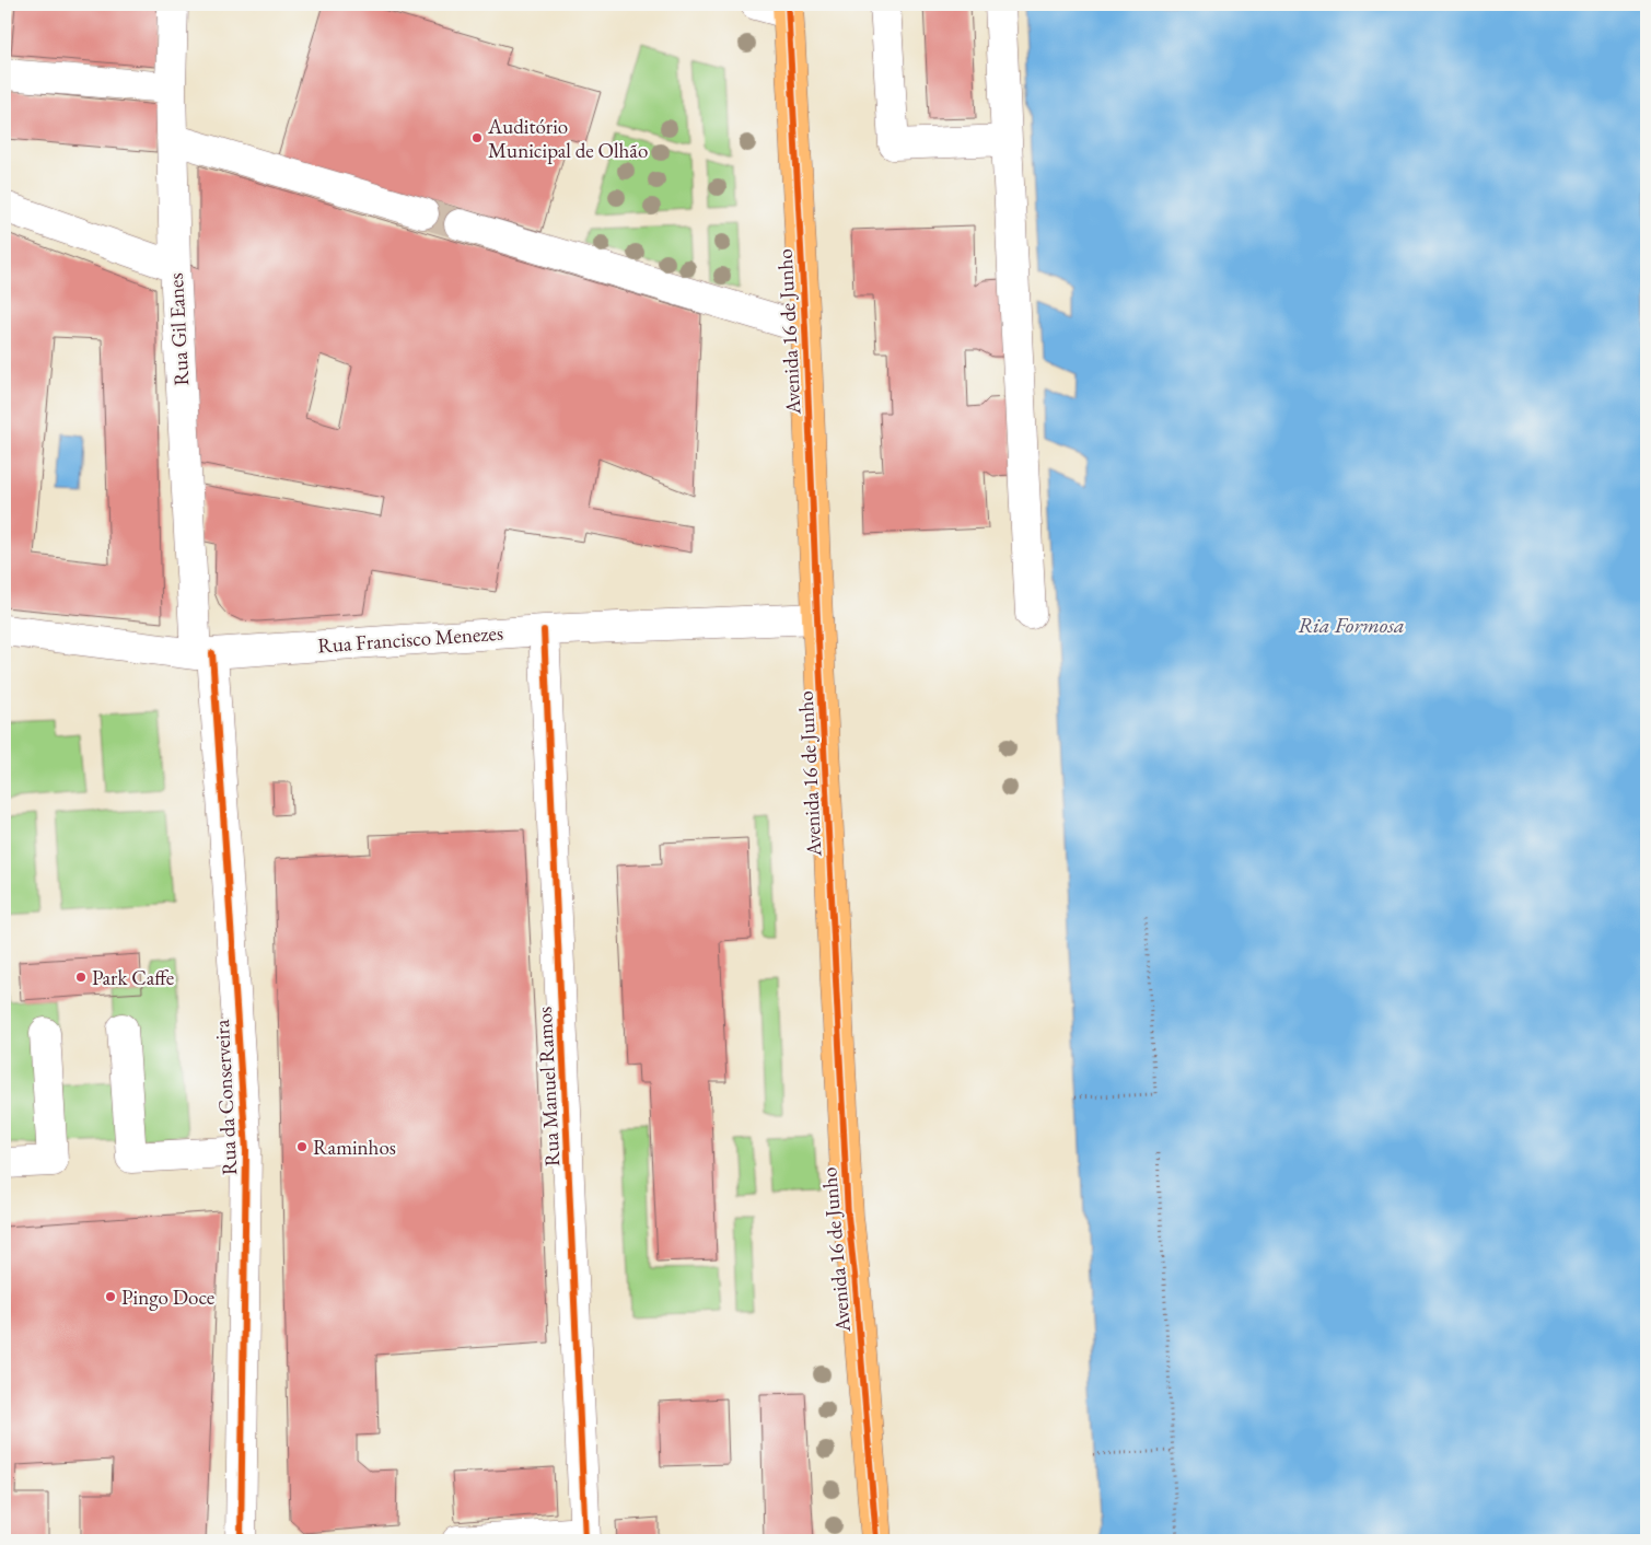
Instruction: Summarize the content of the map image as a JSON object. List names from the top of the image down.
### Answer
{
  "streets": {
    "main road": ["Avenida 16 de Junho"],
    "street": [
      "Rua Gil Eanes",
      "Rua Francisco Menezes",
      "Rua Manuel Ramos",
      "Rua da Conserveira"
    ]
  },
  "crossings": [
    ["Rua Gil Eanes", "Rua Francisco Menezes"],
    ["Rua Gil Eanes", "Rua da Conserveira"],
    ["Avenida 16 de Junho", "Rua Francisco Menezes"],
    ["Rua Francisco Menezes", "Rua Manuel Ramos"],
    ["Rua Francisco Menezes", "Rua da Conserveira"]
  ],
  "water": ["Ria Formosa"],
  "places": [
    "Auditório Municipal de Olhão",
    "Park Caffe",
    "Raminhos",
    "Pingo Doce"
  ]
}
